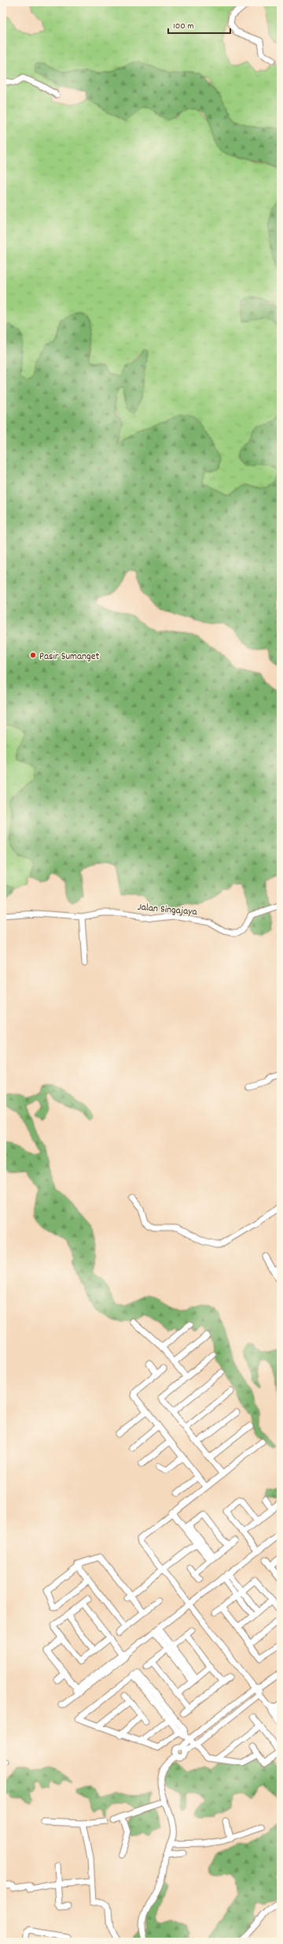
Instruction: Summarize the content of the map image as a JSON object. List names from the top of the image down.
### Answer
{
  "streets": {
    "street": ["Jalan Singajaya"]
  },
  "places": ["Pasir Sumanget"],
  "scale_bar": "100 m"
}
